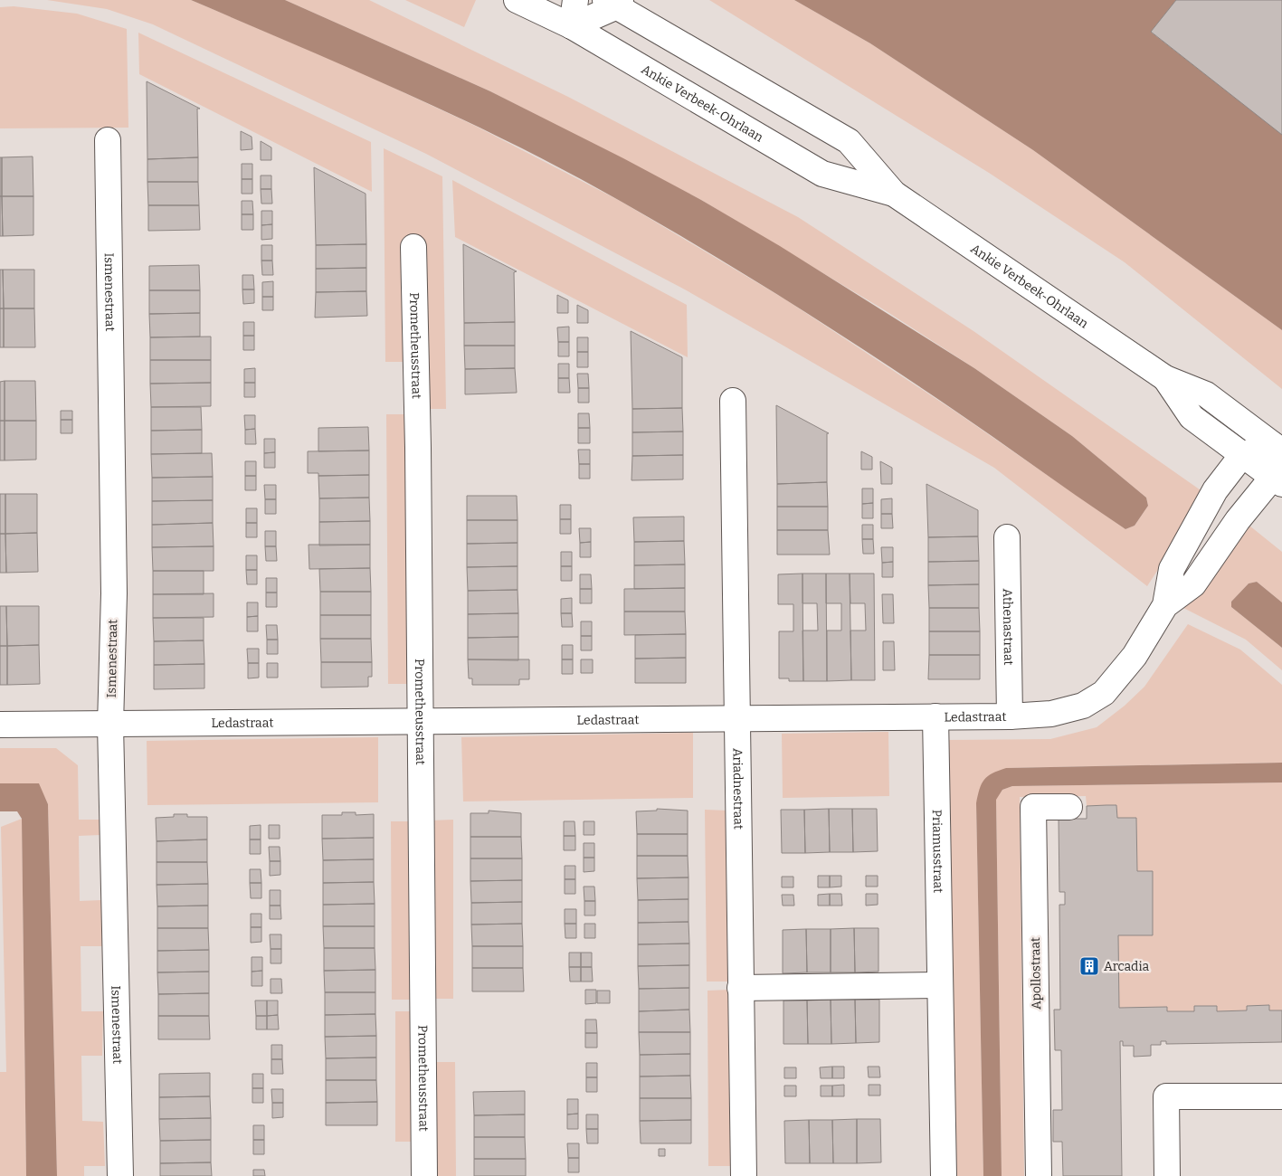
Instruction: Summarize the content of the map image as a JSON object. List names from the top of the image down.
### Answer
{
  "streets": {
    "street": [
      "Ankie Verbeek-Ohrlaan",
      "Ismenestraat",
      "Prometheusstraat",
      "Athenastraat",
      "Ledastraat",
      "Ariadnestraat",
      "Priamusstraat",
      "Apollostraat"
    ]
  },
  "crossings": [
    ["Ankie Verbeek-Ohrlaan", "Ledastraat"],
    ["Ismenestraat", "Ledastraat"],
    ["Prometheusstraat", "Ledastraat"],
    ["Athenastraat", "Ledastraat"],
    ["Ledastraat", "Ariadnestraat"],
    ["Ledastraat", "Priamusstraat"]
  ],
  "places": {
    "building": ["Arcadia"]
  }
}
